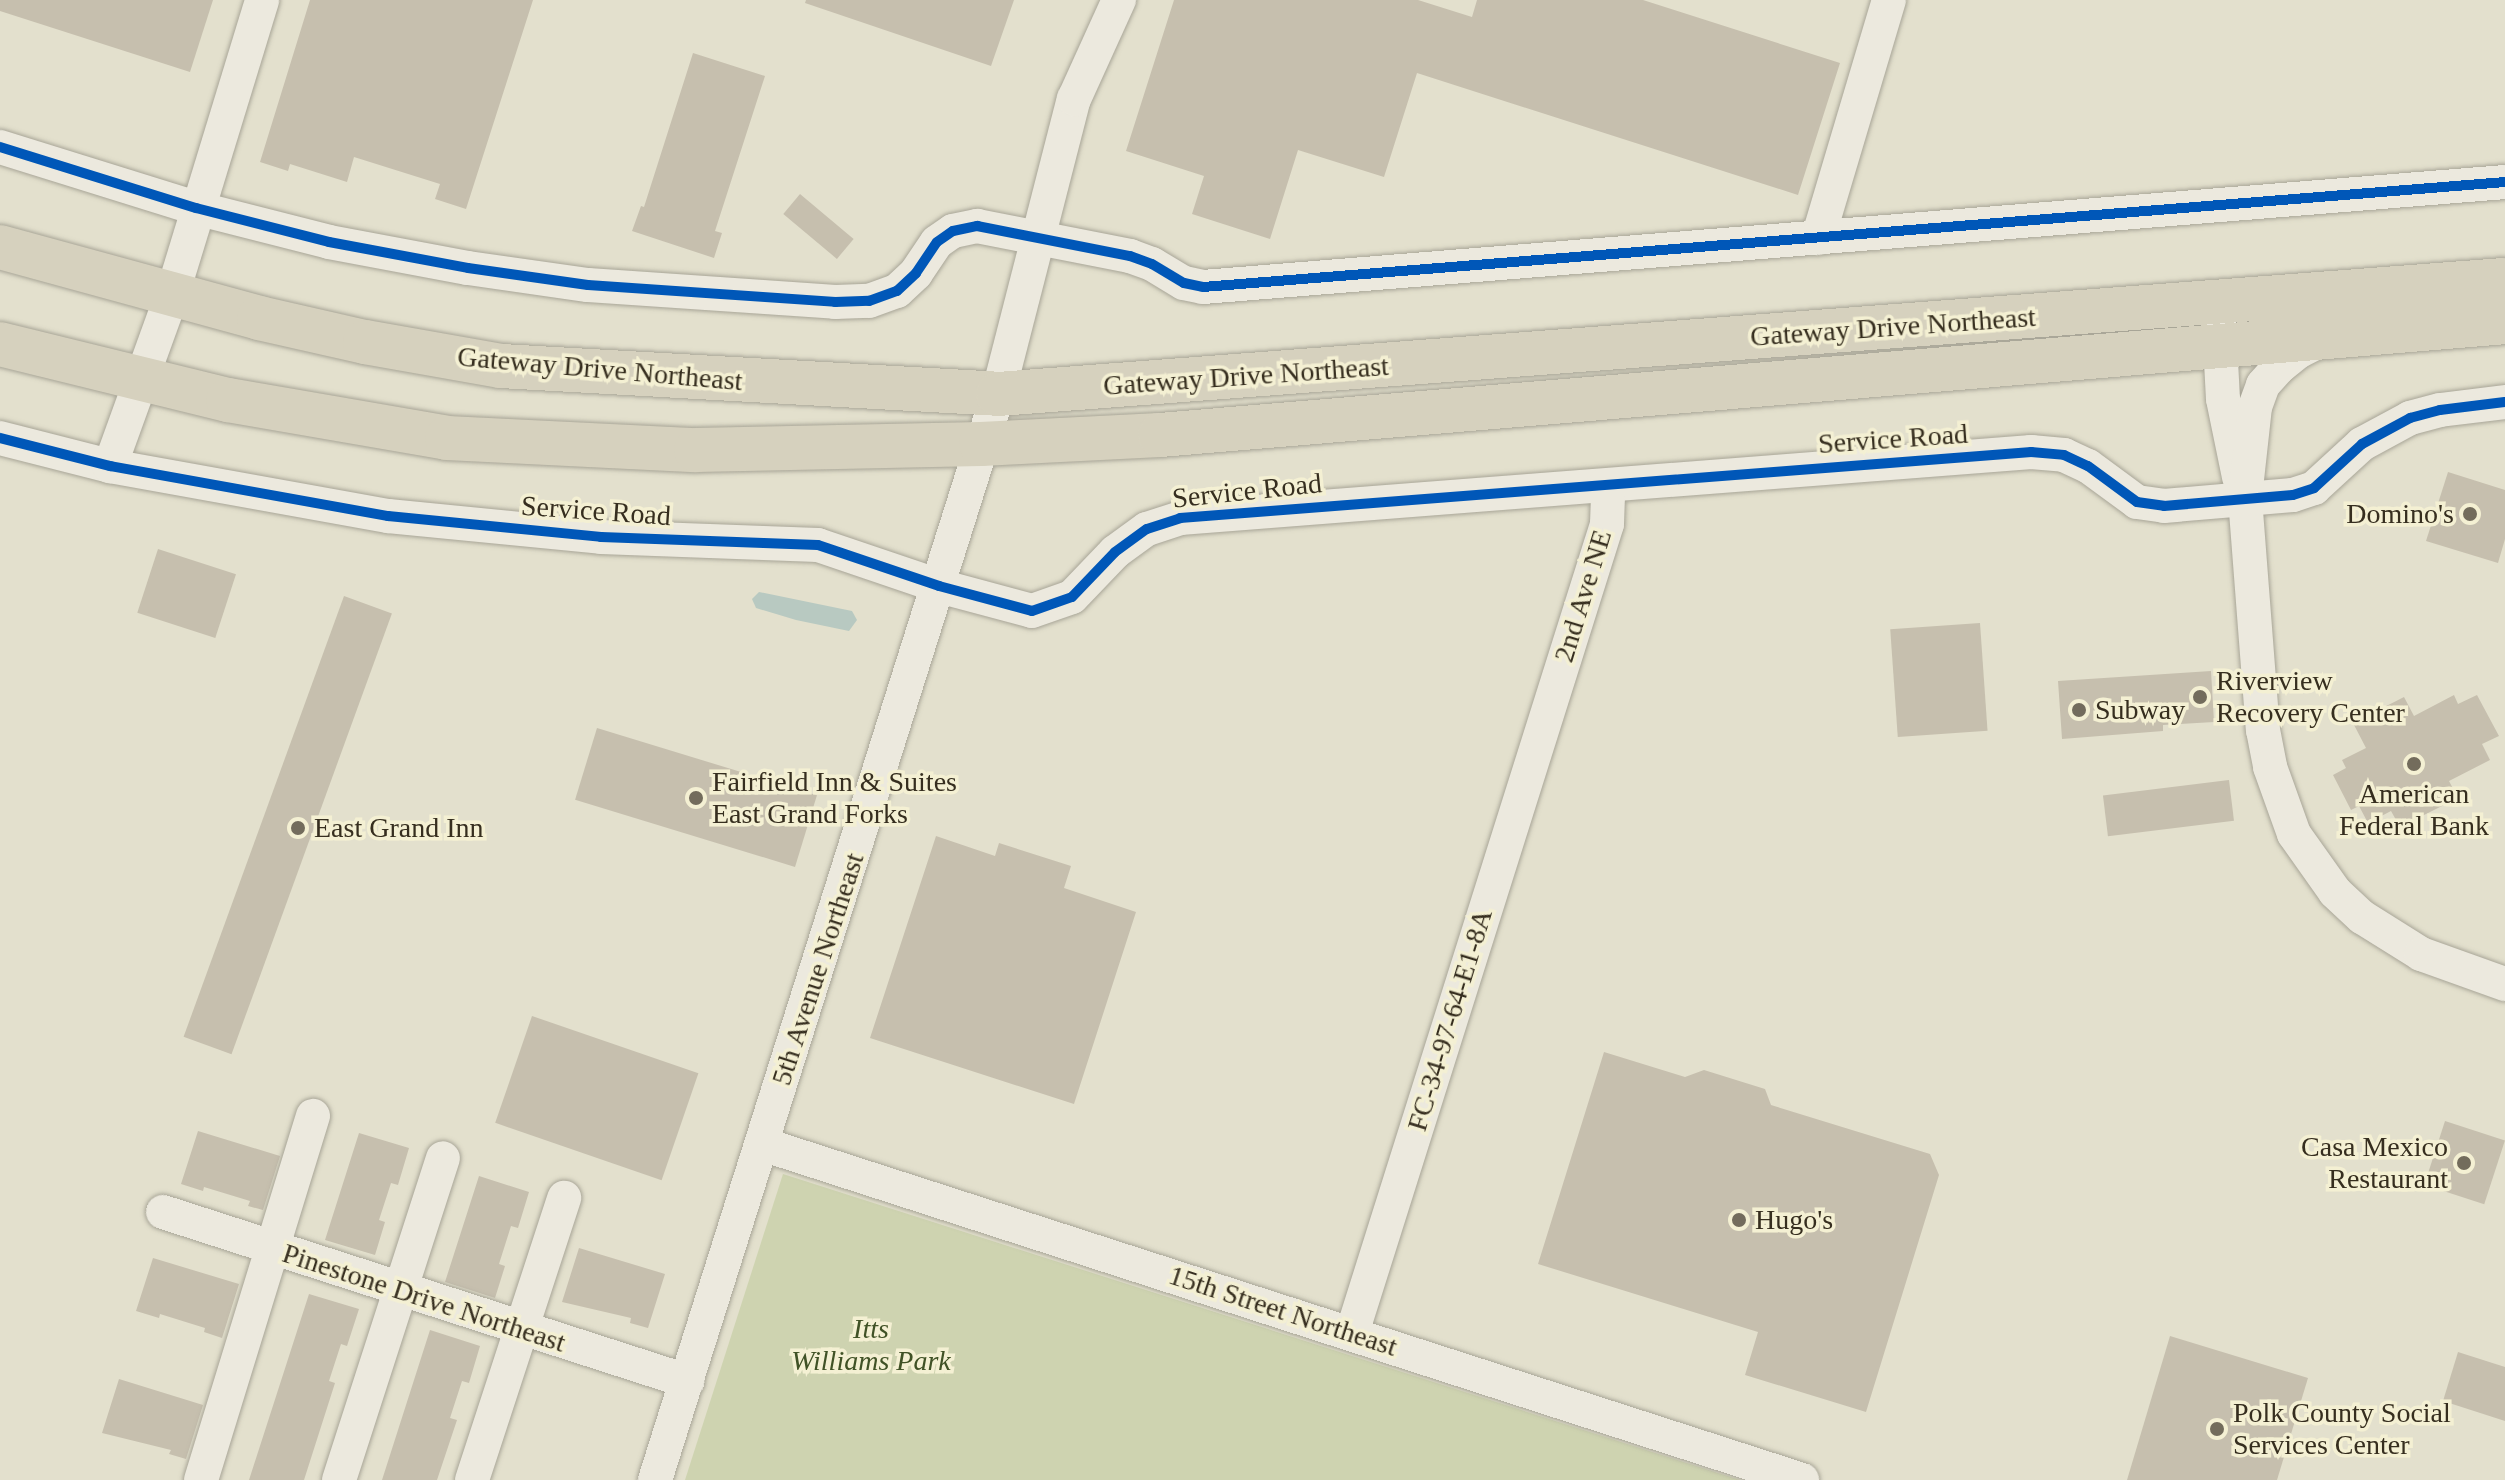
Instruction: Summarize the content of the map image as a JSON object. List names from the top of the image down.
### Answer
{
  "streets": {
    "highway": ["Gateway Drive Northeast"],
    "street": [
      "Service Road",
      "2nd Ave NE",
      "5th Avenue Northeast",
      "FC-34-97-64-E1-8A",
      "Pinestone Drive Northeast",
      "15th Street Northeast"
    ]
  },
  "crossings": [
    ["Gateway Drive Northeast", "5th Avenue Northeast"],
    ["Service Road", "2nd Ave NE"],
    ["Service Road", "5th Avenue Northeast"],
    ["2nd Ave NE", "FC-34-97-64-E1-8A"],
    ["5th Avenue Northeast", "Pinestone Drive Northeast"],
    ["5th Avenue Northeast", "15th Street Northeast"],
    ["FC-34-97-64-E1-8A", "15th Street Northeast"]
  ],
  "parks": ["Itts Williams Park"],
  "places": [
    "Domino's",
    "Riverview Recovery Center",
    "Subway",
    "American Federal Bank",
    "Fairfield Inn & Suites East Grand Forks",
    "East Grand Inn",
    "Casa Mexico Restaurant",
    "Hugo's",
    "Polk County Social Services Center"
  ]
}
